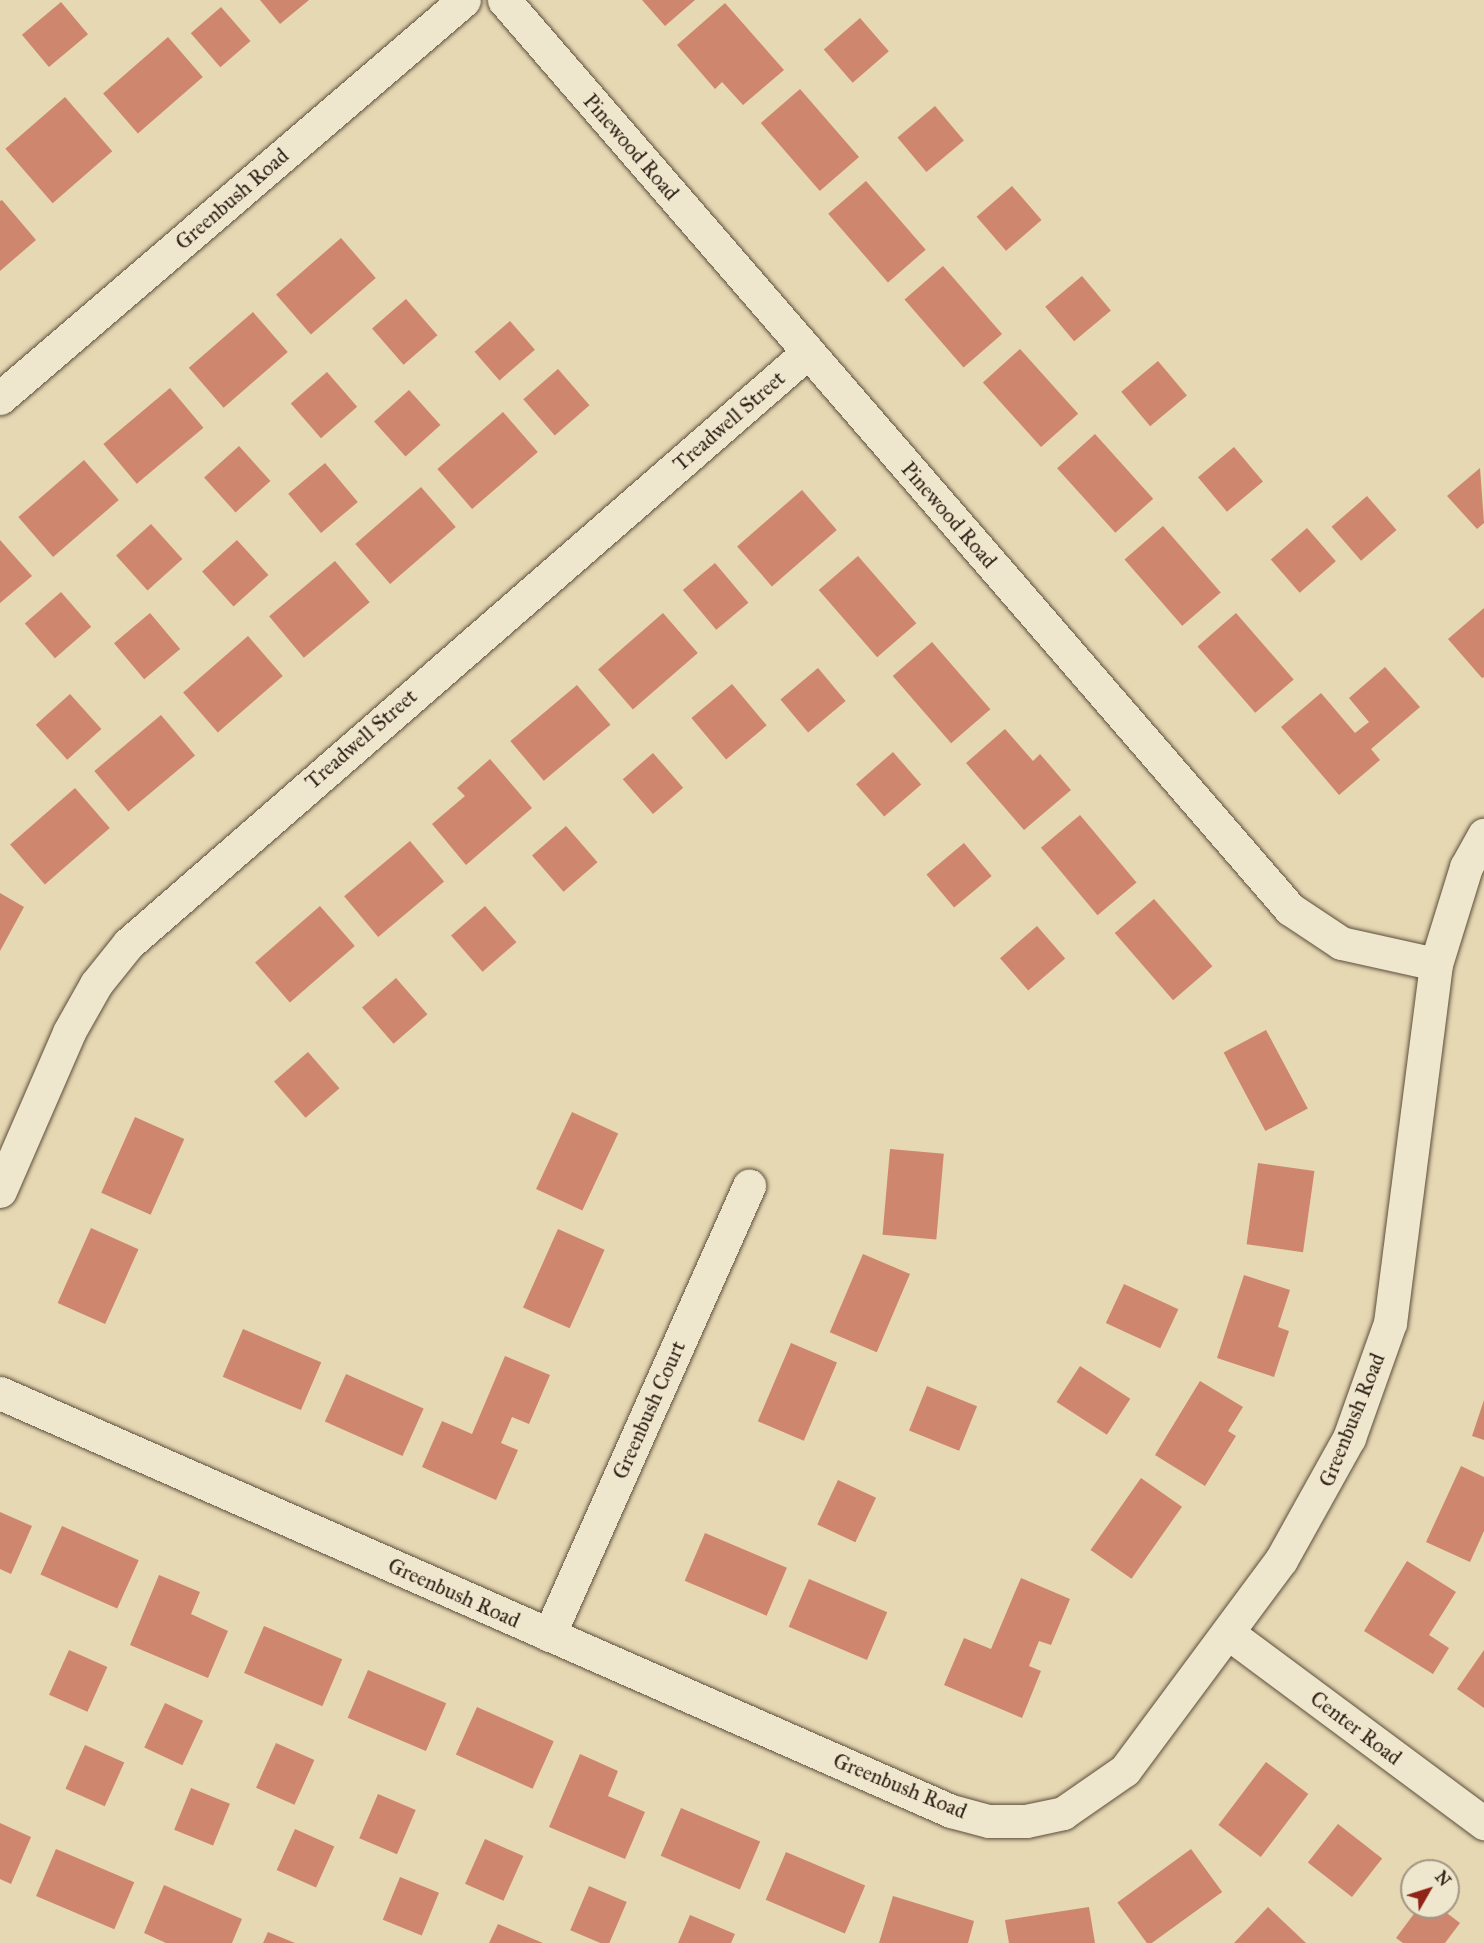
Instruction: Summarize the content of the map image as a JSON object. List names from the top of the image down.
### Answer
{
  "streets": {
    "street": [
      "Pinewood Road",
      "Greenbush Road",
      "Treadwell Street",
      "Greenbush Court",
      "Center Road"
    ]
  },
  "crossings": [
    ["Pinewood Road", "Greenbush Road"],
    ["Pinewood Road", "Treadwell Street"],
    ["Greenbush Road", "Greenbush Court"],
    ["Greenbush Road", "Center Road"]
  ],
  "north": "top right"
}
